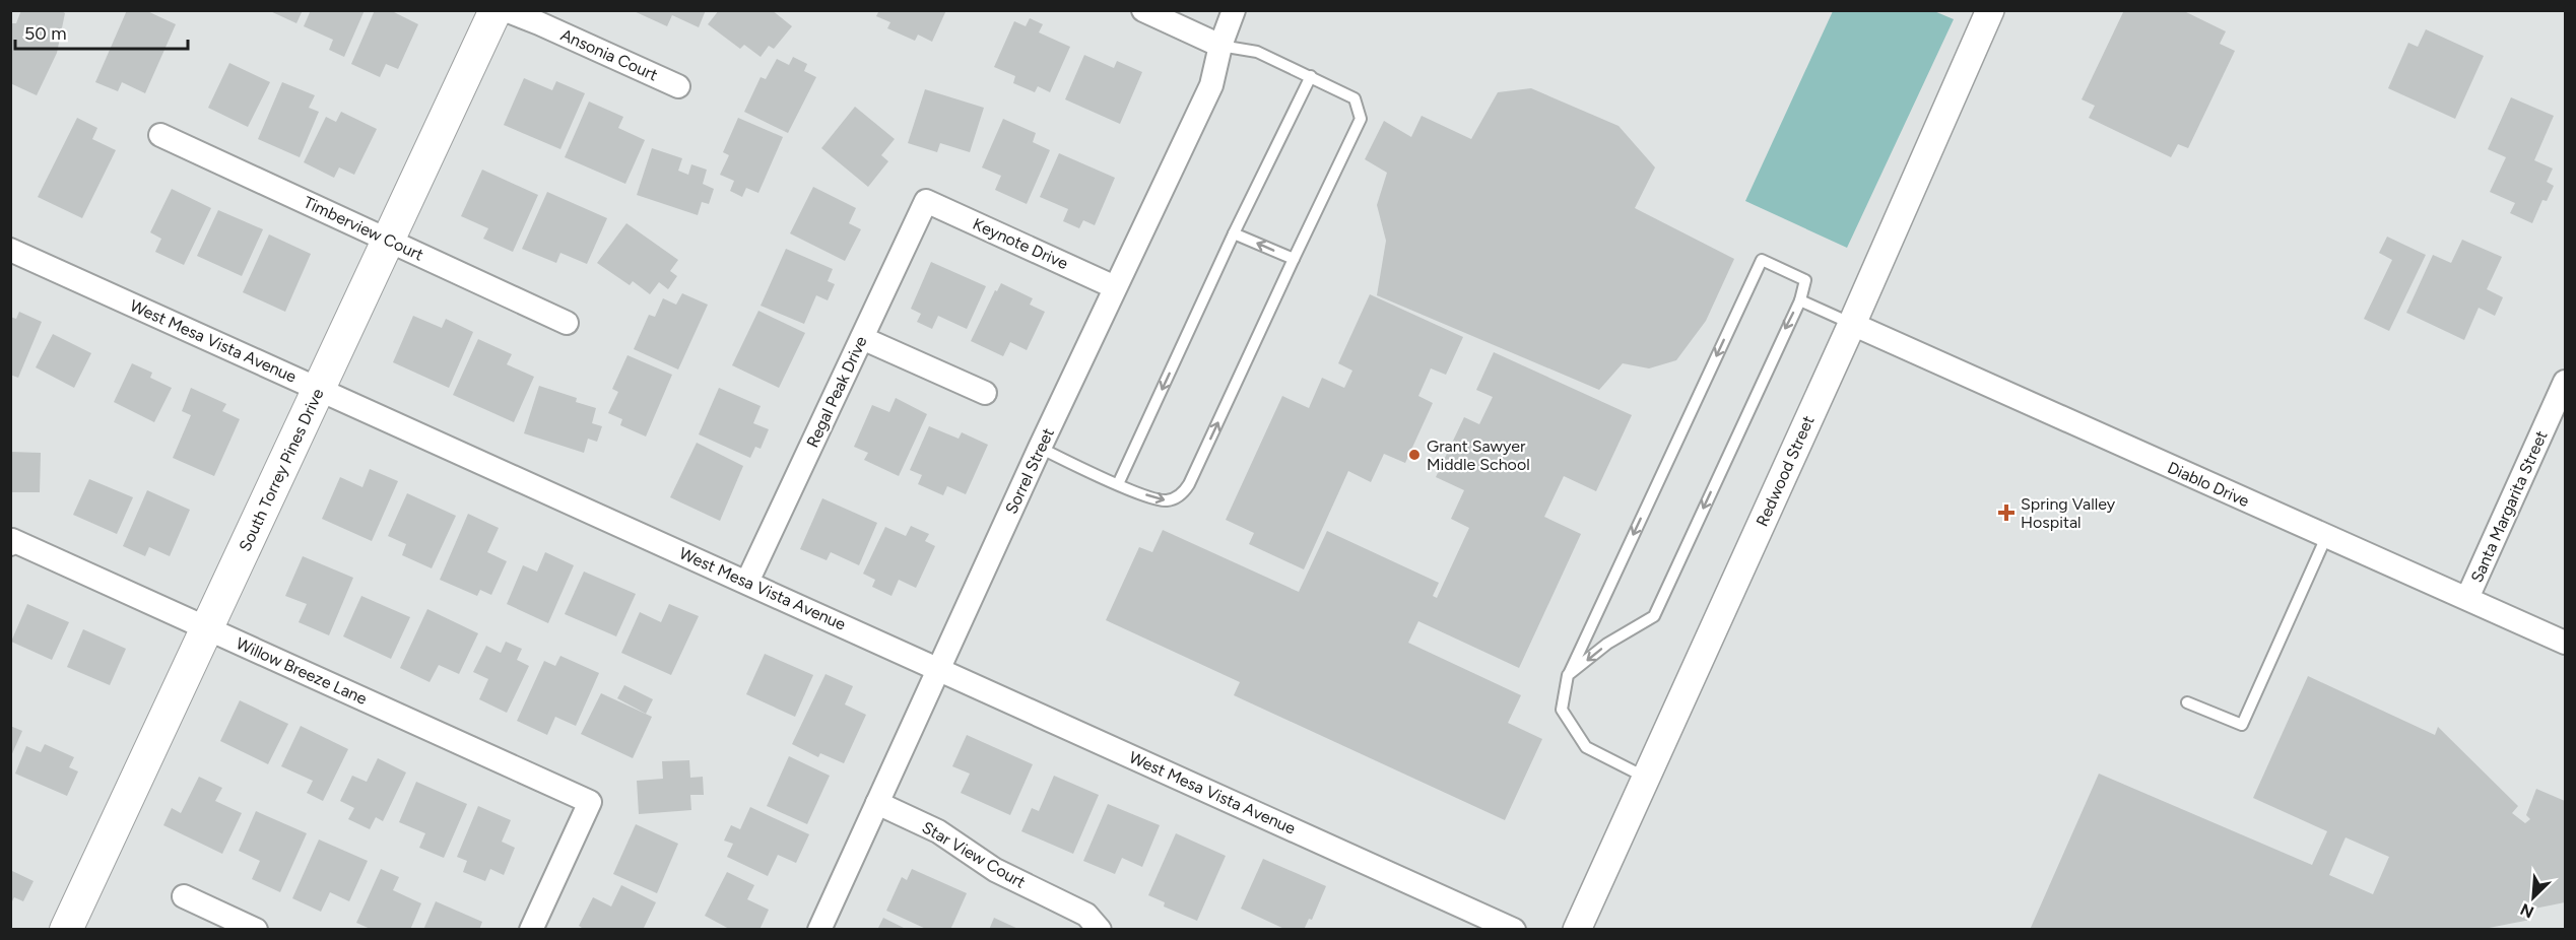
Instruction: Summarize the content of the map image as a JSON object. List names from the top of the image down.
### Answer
{
  "streets": {
    "main road": ["South Torrey Pines Drive"],
    "street": [
      "Ansonia Court",
      "Timberview Court",
      "Keynote Drive",
      "West Mesa Vista Avenue",
      "Regal Peak Drive",
      "Sorrel Street",
      "Redwood Street",
      "Diablo Drive",
      "Santa Margarita Street",
      "Willow Breeze Lane",
      "Star View Court"
    ]
  },
  "crossings": [
    ["Timberview Court", "South Torrey Pines Drive"],
    ["Keynote Drive", "Regal Peak Drive"],
    ["Keynote Drive", "Sorrel Street"],
    ["West Mesa Vista Avenue", "Regal Peak Drive"],
    ["West Mesa Vista Avenue", "South Torrey Pines Drive"],
    ["West Mesa Vista Avenue", "Sorrel Street"],
    ["South Torrey Pines Drive", "Willow Breeze Lane"],
    ["Sorrel Street", "Star View Court"],
    ["Redwood Street", "Diablo Drive"],
    ["Diablo Drive", "Santa Margarita Street"]
  ],
  "places": {
    "other": ["Grant Sawyer Middle School"],
    "health": ["Spring Valley Hospital"]
  },
  "scale_bar": "50 m",
  "north": "bottom left"
}
